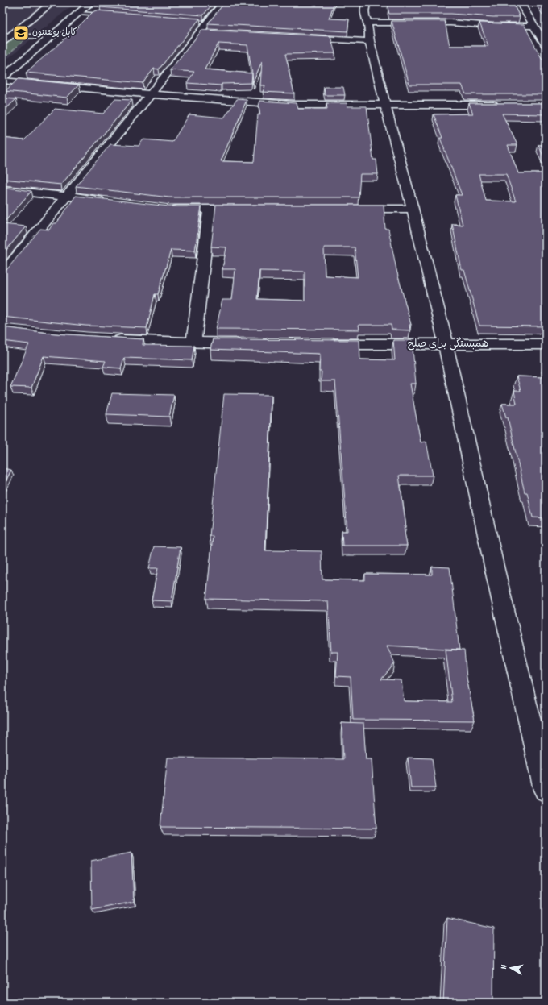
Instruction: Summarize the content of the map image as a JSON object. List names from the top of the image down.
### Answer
{
  "streets": {
    "main road": ["همبستگی برای صلح"]
  },
  "places": {
    "school or university": ["کابل پوهنتون"]
  },
  "north": "left"
}
